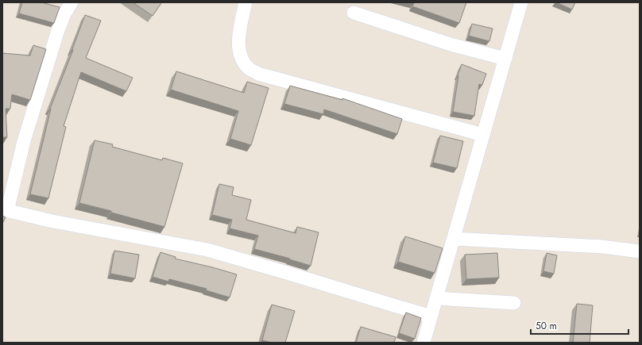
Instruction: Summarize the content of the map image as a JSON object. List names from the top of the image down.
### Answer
{
  "scale_bar": "50 m"
}
